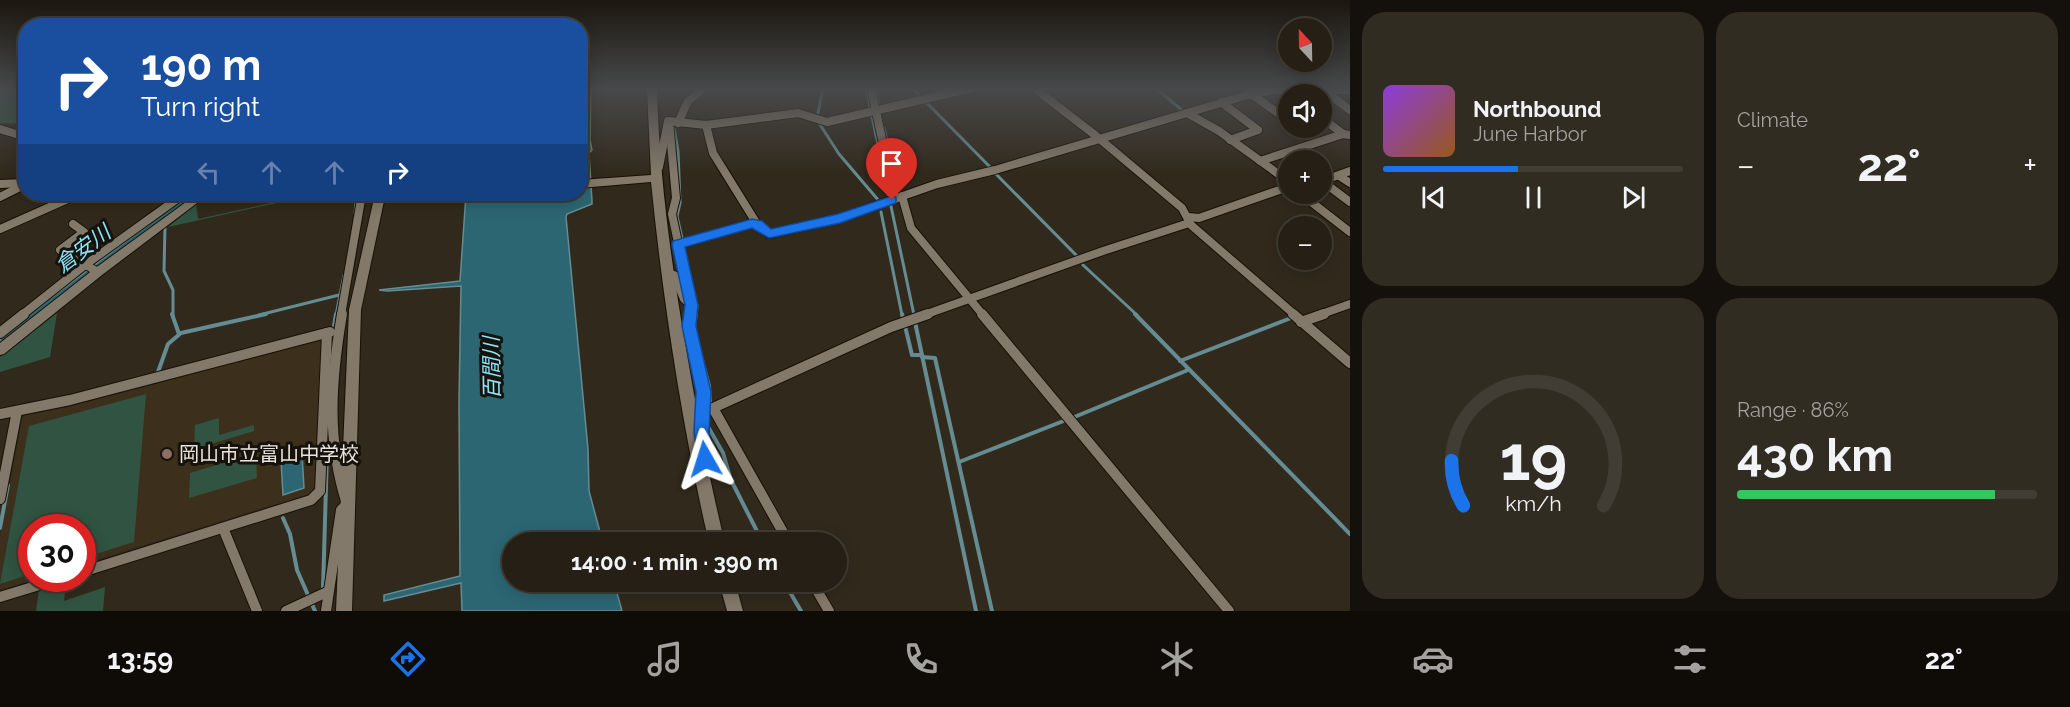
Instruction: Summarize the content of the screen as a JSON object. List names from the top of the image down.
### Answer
{
  "water": ["倉安川", "百間川"],
  "places": ["岡山市立富山中学校"],
  "north": "top",
  "page": {
    "tile": [
      "Climate",
      ["Range · 86%", "430 km"]
    ],
    "map_buttons": ["+", "−"],
    "turn": ["190 m", "Turn right"],
    "song": ["Northbound", "June Harbor"],
    "heat": ["−", "22°", "+"],
    "limit": "30",
    "trip": "14:00 · 1 min · 390 m",
    "tabs": ["13:59", "22°"],
    "gauge": ["19", "km/h"]
  }
}
